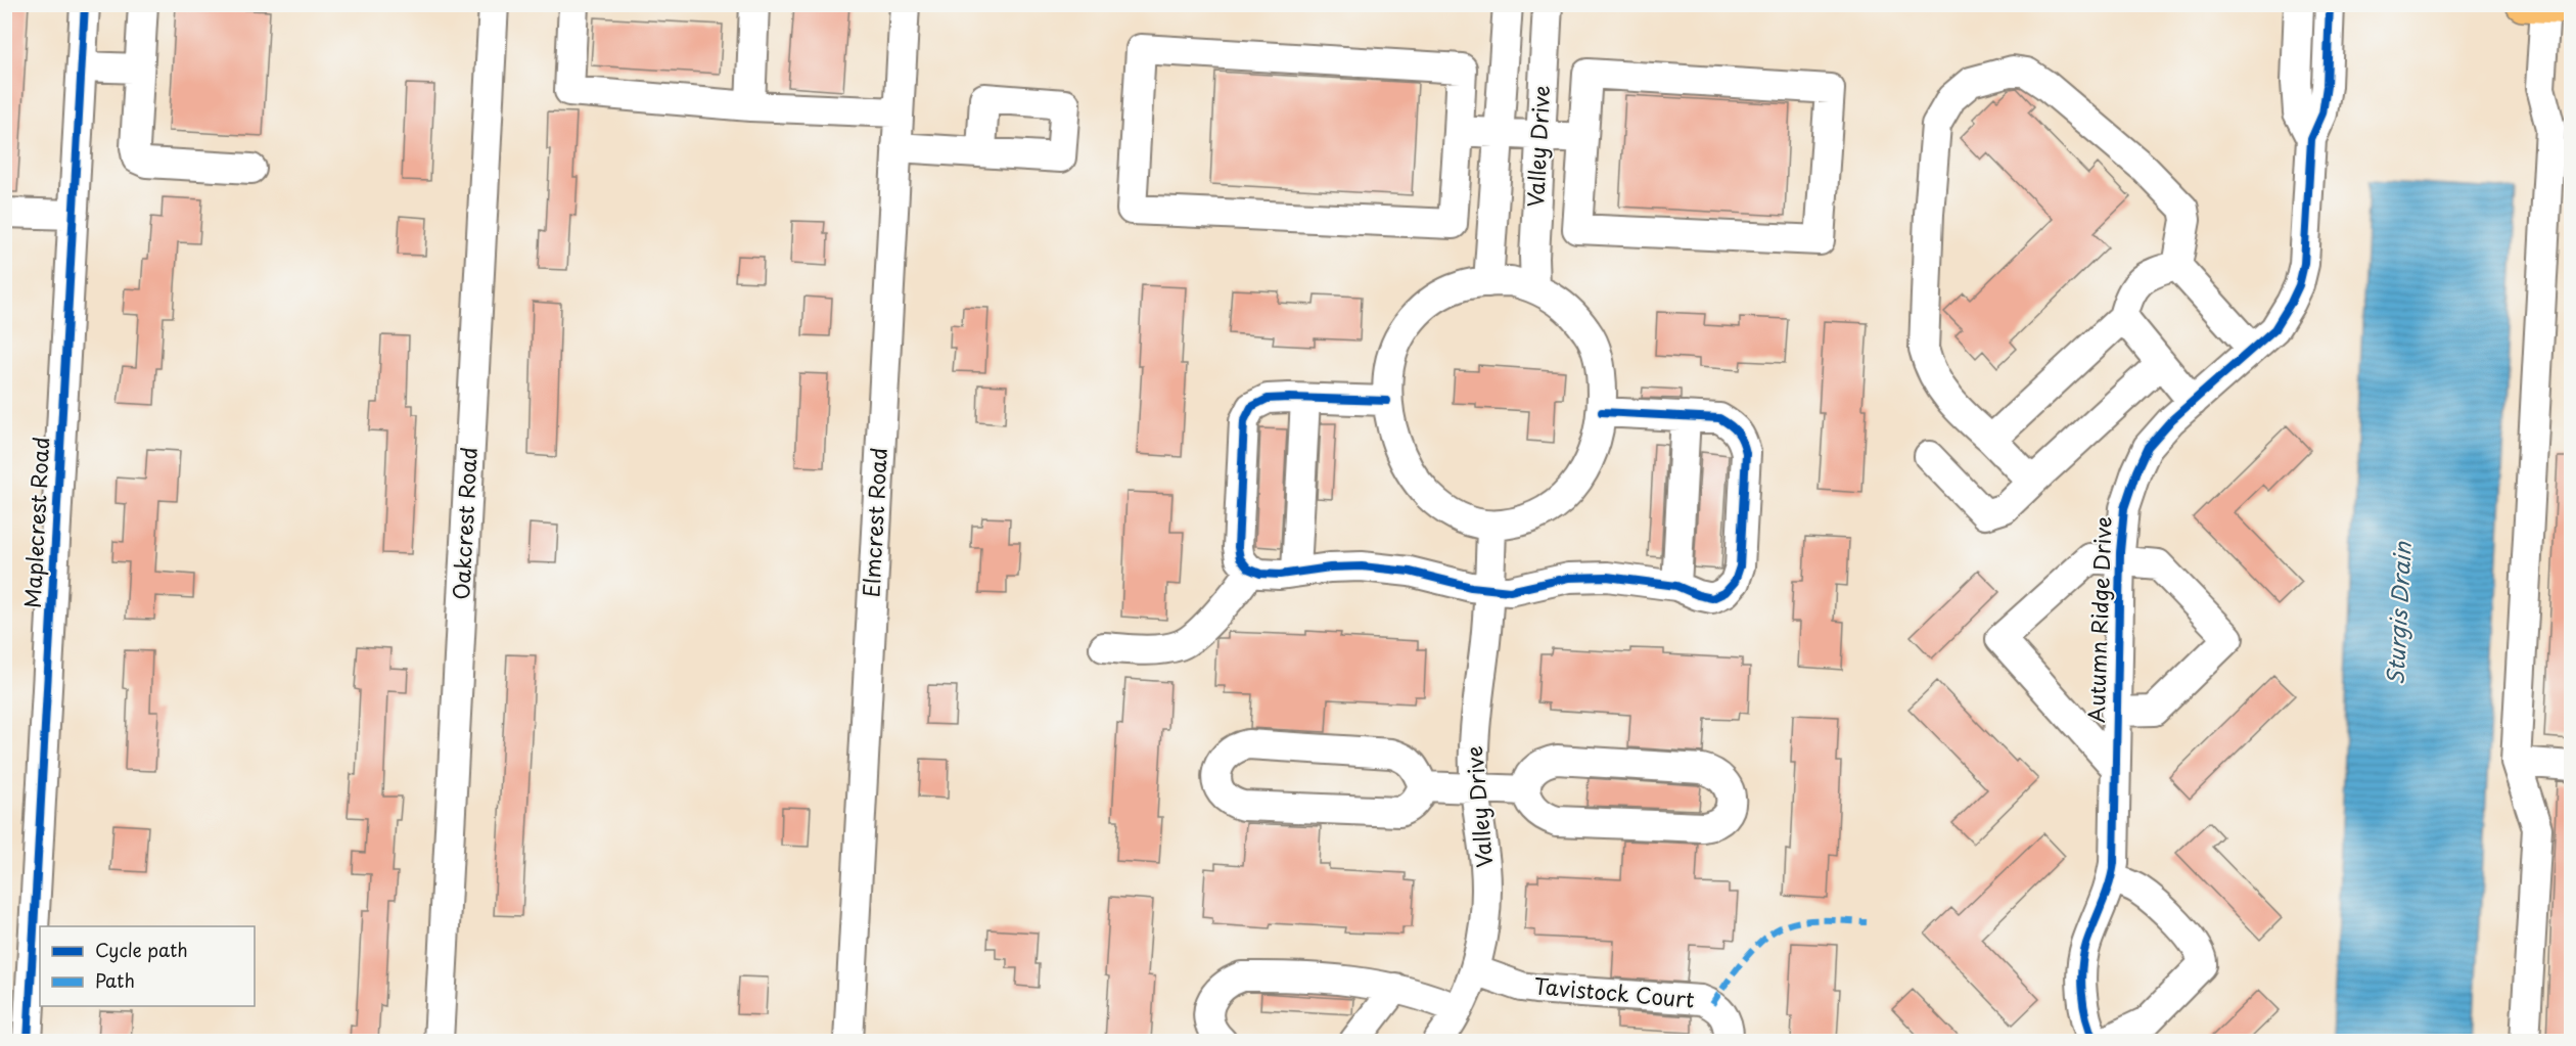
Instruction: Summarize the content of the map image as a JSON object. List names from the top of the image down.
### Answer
{
  "streets": {
    "street": [
      "Valley Drive",
      "Maplecrest Road",
      "Elmcrest Road",
      "Oakcrest Road",
      "Autumn Ridge Drive",
      "Tavistock Court"
    ]
  },
  "crossings": [
    ["Valley Drive", "Tavistock Court"]
  ],
  "water": ["Sturgis Drain"],
  "legend": ["Cycle path", "Path"]
}
